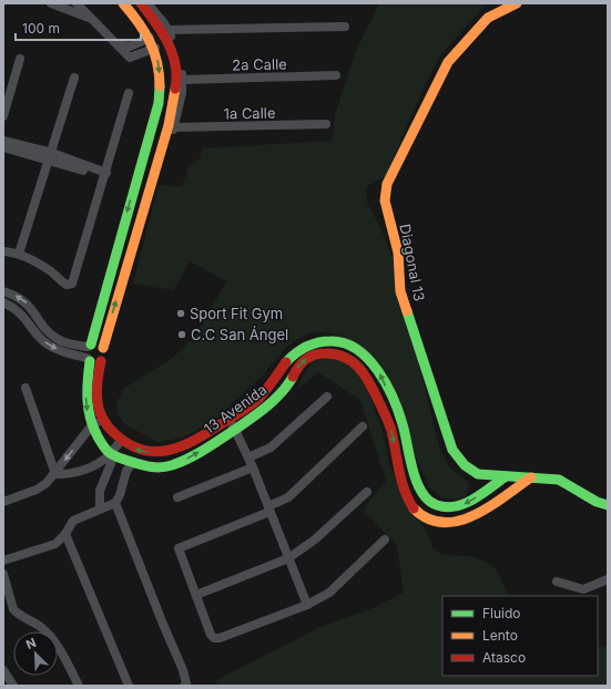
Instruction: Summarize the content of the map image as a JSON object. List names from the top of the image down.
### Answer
{
  "streets": {
    "street": [
      "2a Calle",
      "1a Calle",
      "Diagonal 13",
      "13 Avenida"
    ]
  },
  "crossings": [
    ["Diagonal 13", "13 Avenida"]
  ],
  "places": ["Sport Fit Gym", "C.C San Ángel"],
  "legend": ["Fluido", "Lento", "Atasco"],
  "scale_bar": "100 m",
  "north": "top left"
}
